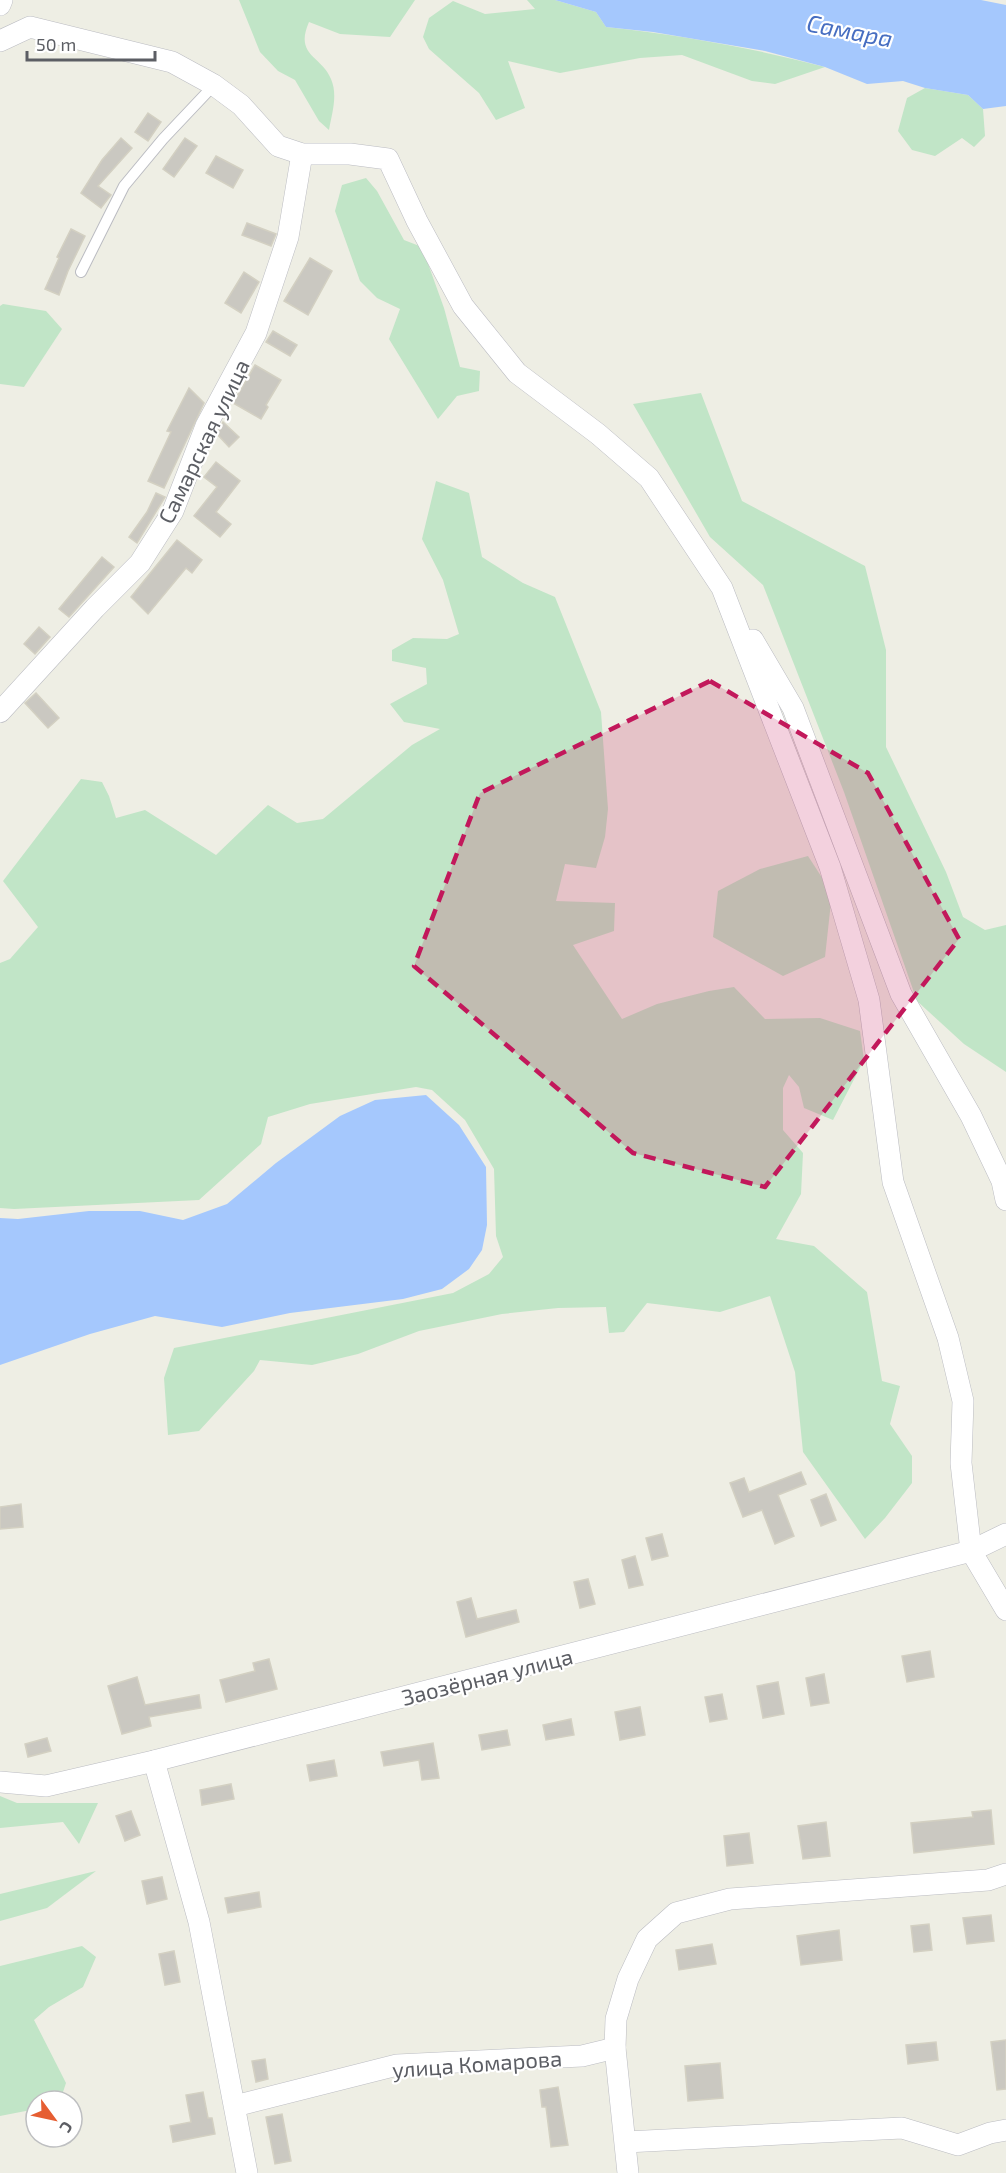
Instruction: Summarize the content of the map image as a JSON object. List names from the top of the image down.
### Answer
{
  "streets": {
    "street": ["Самарская улица", "Заозёрная улица", "улица Комарова"]
  },
  "water": ["Самара"],
  "scale_bar": "50 m",
  "north": "bottom right"
}
